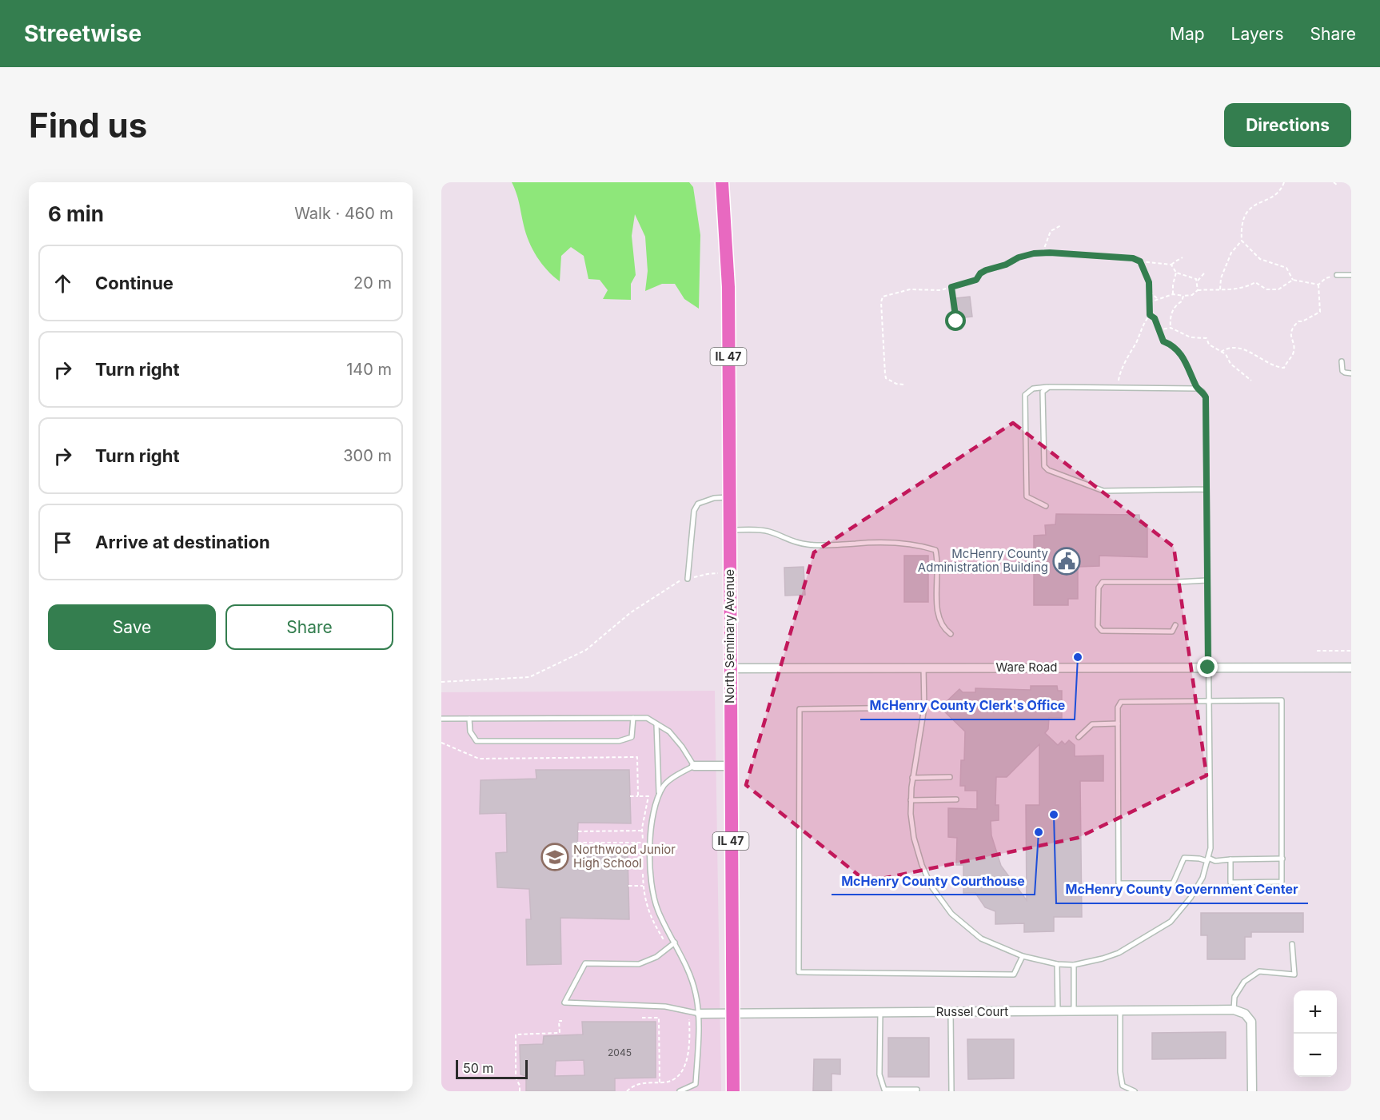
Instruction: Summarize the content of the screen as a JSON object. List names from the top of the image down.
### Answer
{
  "streets": {
    "main road": ["IL 47", "North Seminary Avenue"],
    "street": ["Ware Road", "Russel Court"]
  },
  "crossings": [
    ["North Seminary Avenue", "Ware Road"],
    ["North Seminary Avenue", "Russel Court"]
  ],
  "places": {
    "public building": ["McHenry County Administration Building"],
    "other": ["McHenry County Clerk's Office", "McHenry County Government Center", "McHenry County Courthouse"],
    "school or university": ["Northwood Junior High School"]
  },
  "house_numbers": ["2045"],
  "scale_bar": "50 m",
  "page": {
    "header": "Streetwise",
    "nav": ["Map", "Layers", "Share"],
    "buttons": [
      "Directions",
      ["Save", "Share"]
    ],
    "title": "Find us",
    "heading": ["6 min", "Walk · 460 m"],
    "list": [
      ["Continue", "20 m"],
      ["Turn right", "140 m"],
      ["Turn right", "300 m"],
      "Arrive at destination"
    ],
    "map_buttons": ["+", "−"],
    "scale": "50 m"
  }
}
